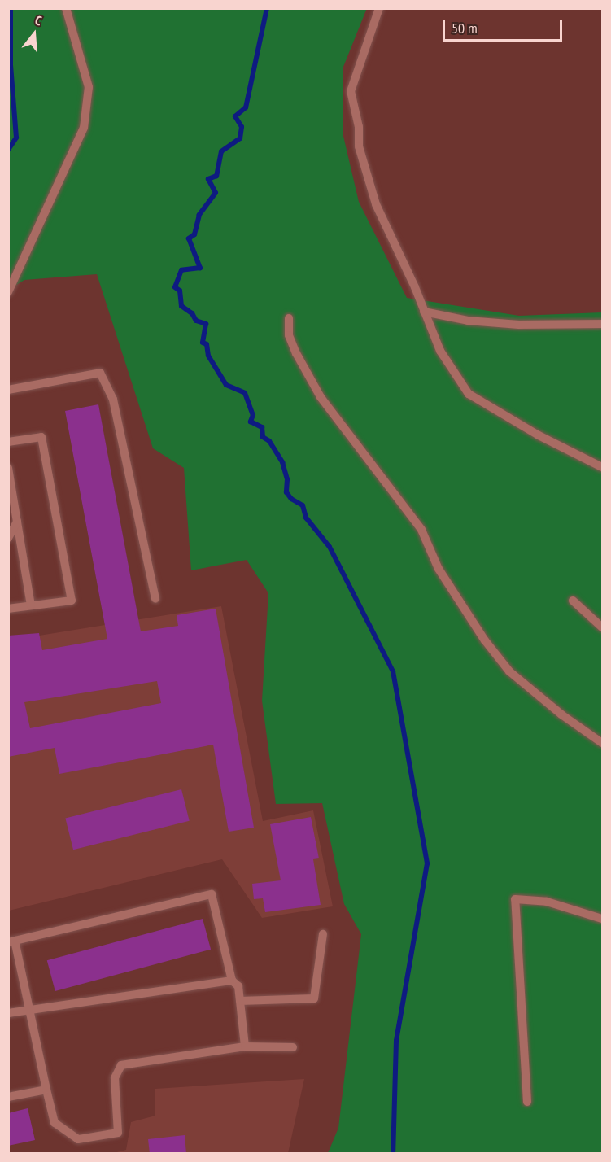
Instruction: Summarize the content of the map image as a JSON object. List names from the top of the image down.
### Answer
{
  "scale_bar": "50 m",
  "north": "top"
}
